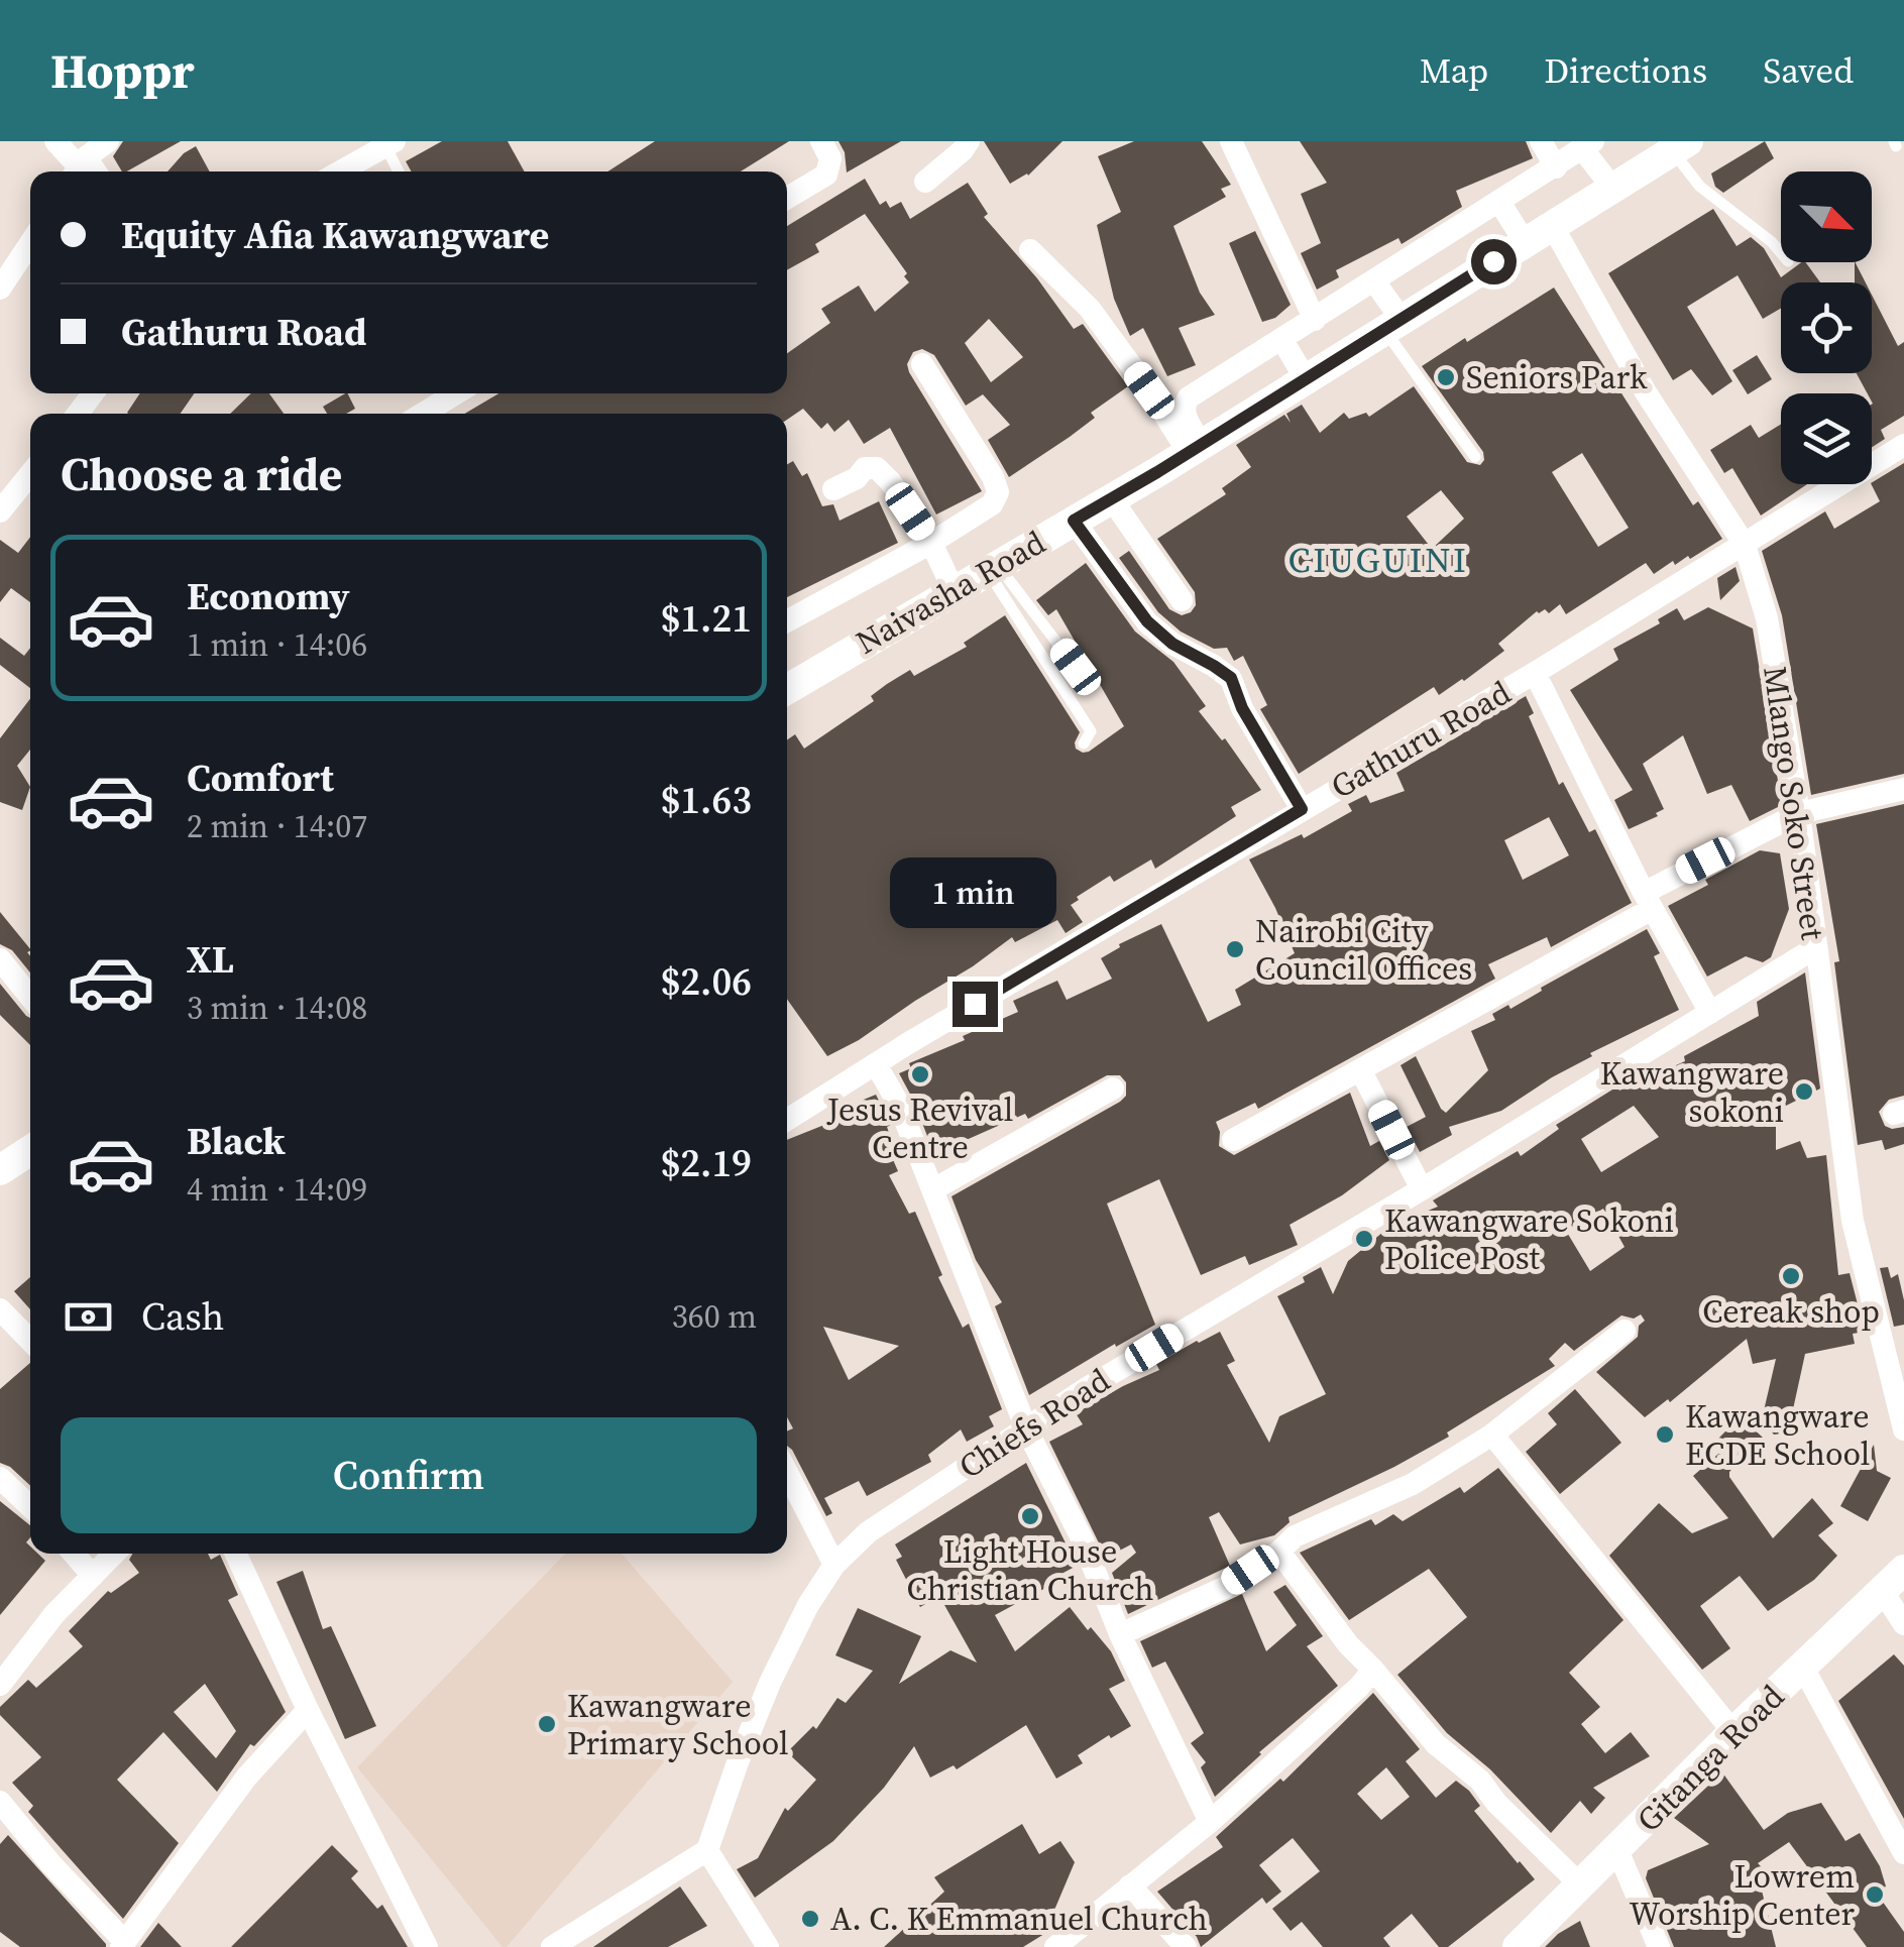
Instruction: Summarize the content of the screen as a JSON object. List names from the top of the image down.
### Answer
{
  "streets": {
    "main road": ["Naivasha Road", "Gitanga Road"],
    "street": ["Gathuru Road", "Mlango Soko Street", "Chiefs Road"]
  },
  "crossings": [
    ["Naivasha Road", "Mlango Soko Street"],
    ["Gathuru Road", "Mlango Soko Street"],
    ["Mlango Soko Street", "Chiefs Road"]
  ],
  "districts": ["CIUGUINI"],
  "places": [
    "Seniors Park",
    "Nairobi City Council Offices",
    "Jesus Revival Centre",
    "Kawangware sokoni",
    "Kawangware Sokoni Police Post",
    "Cereak shop",
    "Kawangware ECDE School",
    "Light House Christian Church",
    "Kawangware Primary School",
    "Lowrem Worship Center",
    "A. C. K Emmanuel Church"
  ],
  "north": "bottom right",
  "page": {
    "header": "Hoppr",
    "nav": ["Map", "Directions", "Saved"],
    "banner": ["Equity Afia Kawangware", "Gathuru Road"],
    "heading": "Choose a ride",
    "list": [
      {
        "name": "Economy",
        "note": "1 min · 14:06",
        "value": "$1.21"
      },
      {
        "name": "Comfort",
        "note": "2 min · 14:07",
        "value": "$1.63"
      },
      {
        "name": "XL",
        "note": "3 min · 14:08",
        "value": "$2.06"
      },
      {
        "name": "Black",
        "note": "4 min · 14:09",
        "value": "$2.19"
      }
    ],
    "bubble": "1 min",
    "pay": ["Cash", "360 m"],
    "buttons": "Confirm"
  }
}
